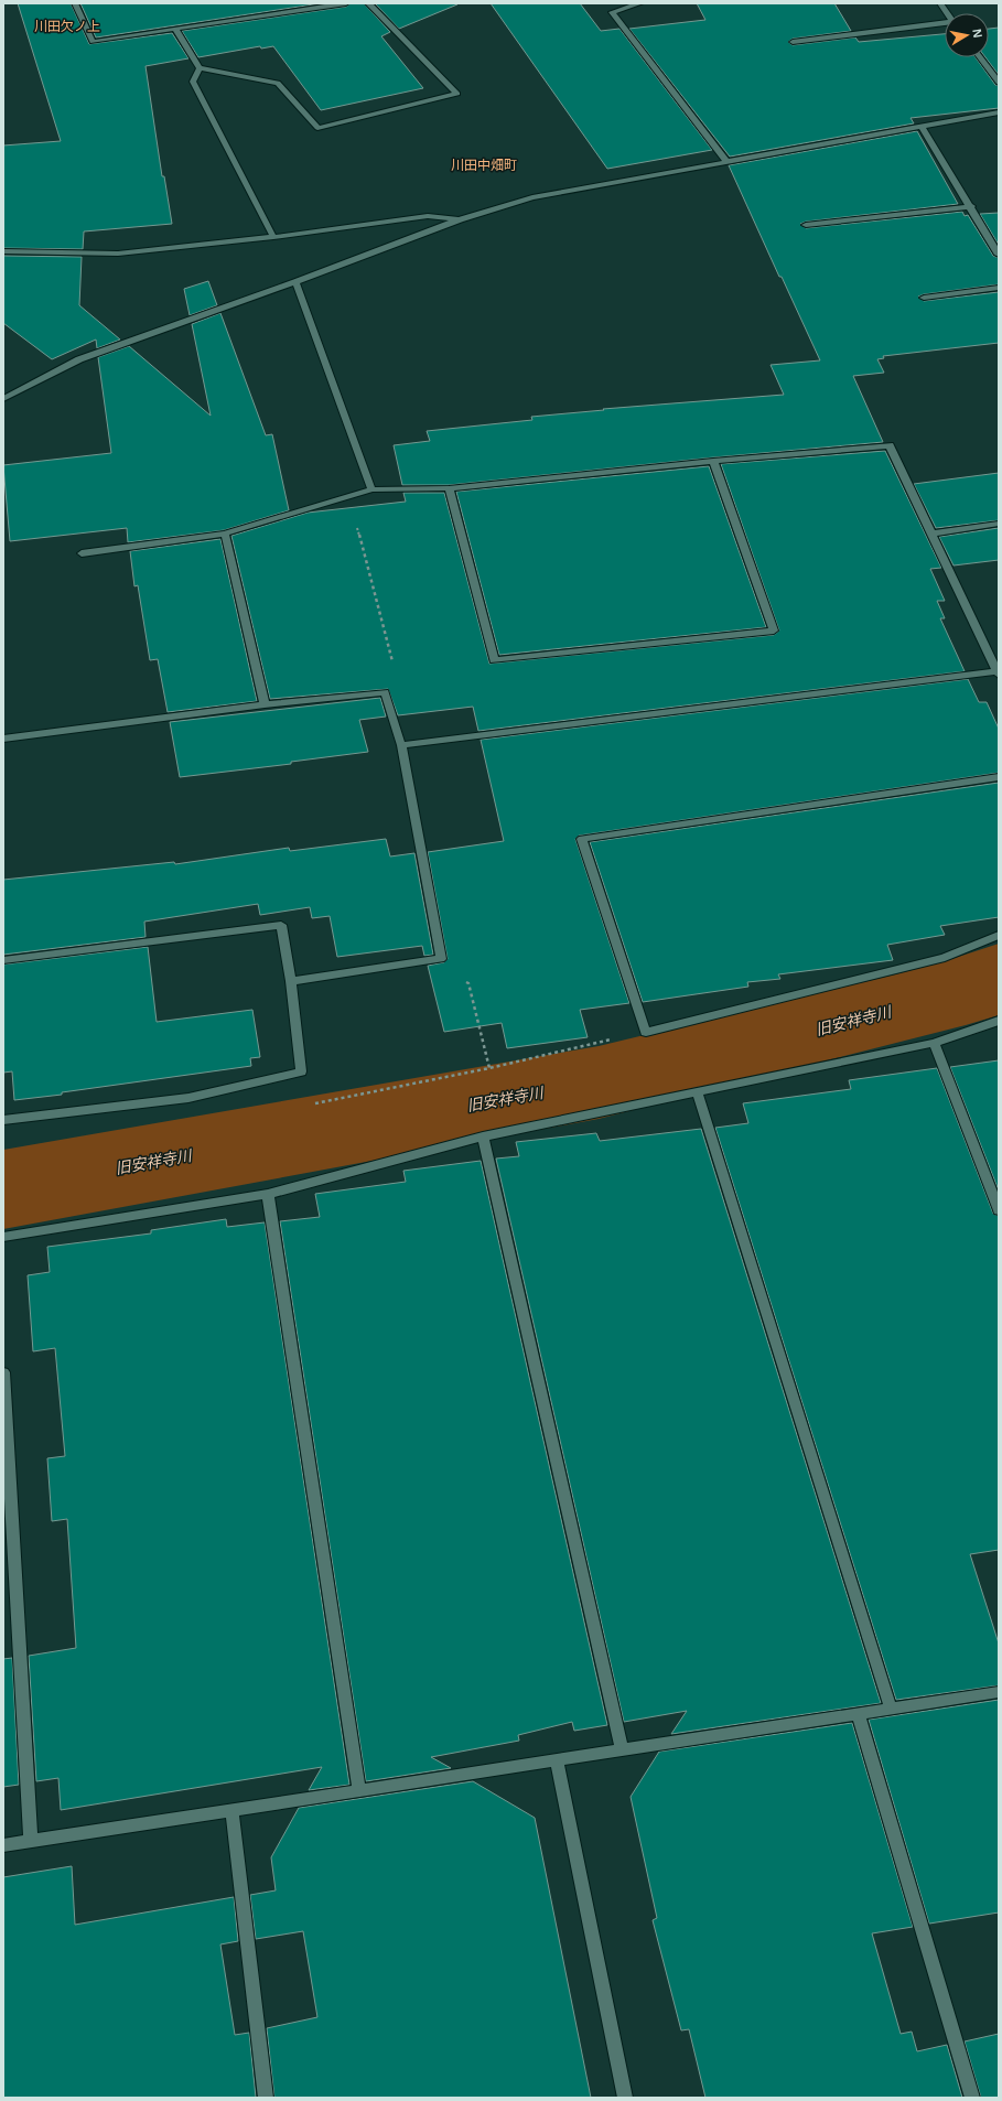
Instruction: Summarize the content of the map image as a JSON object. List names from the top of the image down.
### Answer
{
  "districts": ["川田欠ノ上", "川田中畑町"],
  "water": ["旧安祥寺川"],
  "north": "right"
}
